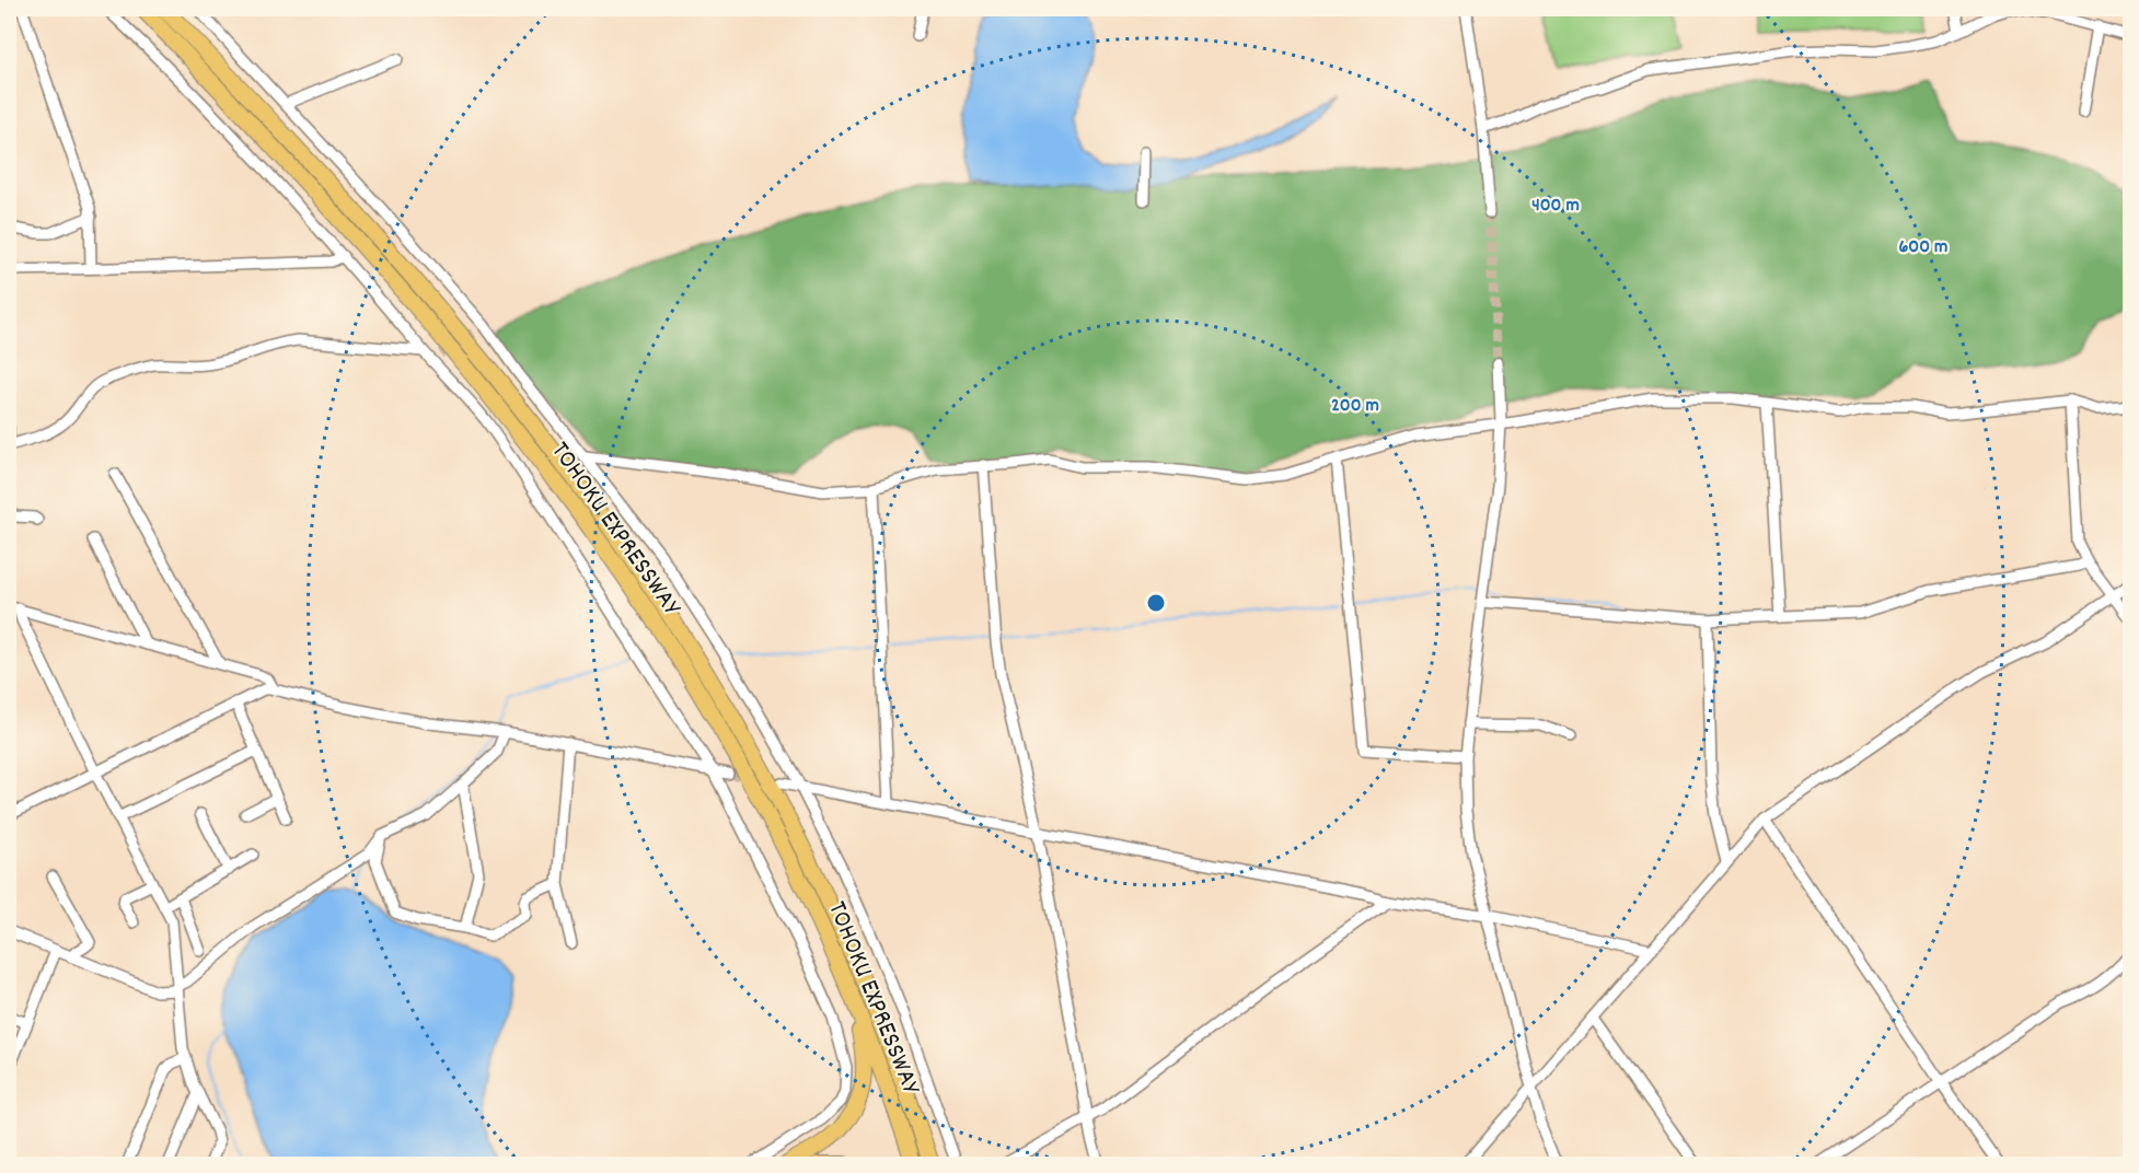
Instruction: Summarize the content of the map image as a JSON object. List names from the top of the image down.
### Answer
{
  "streets": {
    "highway": ["TOHOKU EXPRESSWAY"]
  },
  "rings": ["400 m", "600 m", "200 m"]
}
